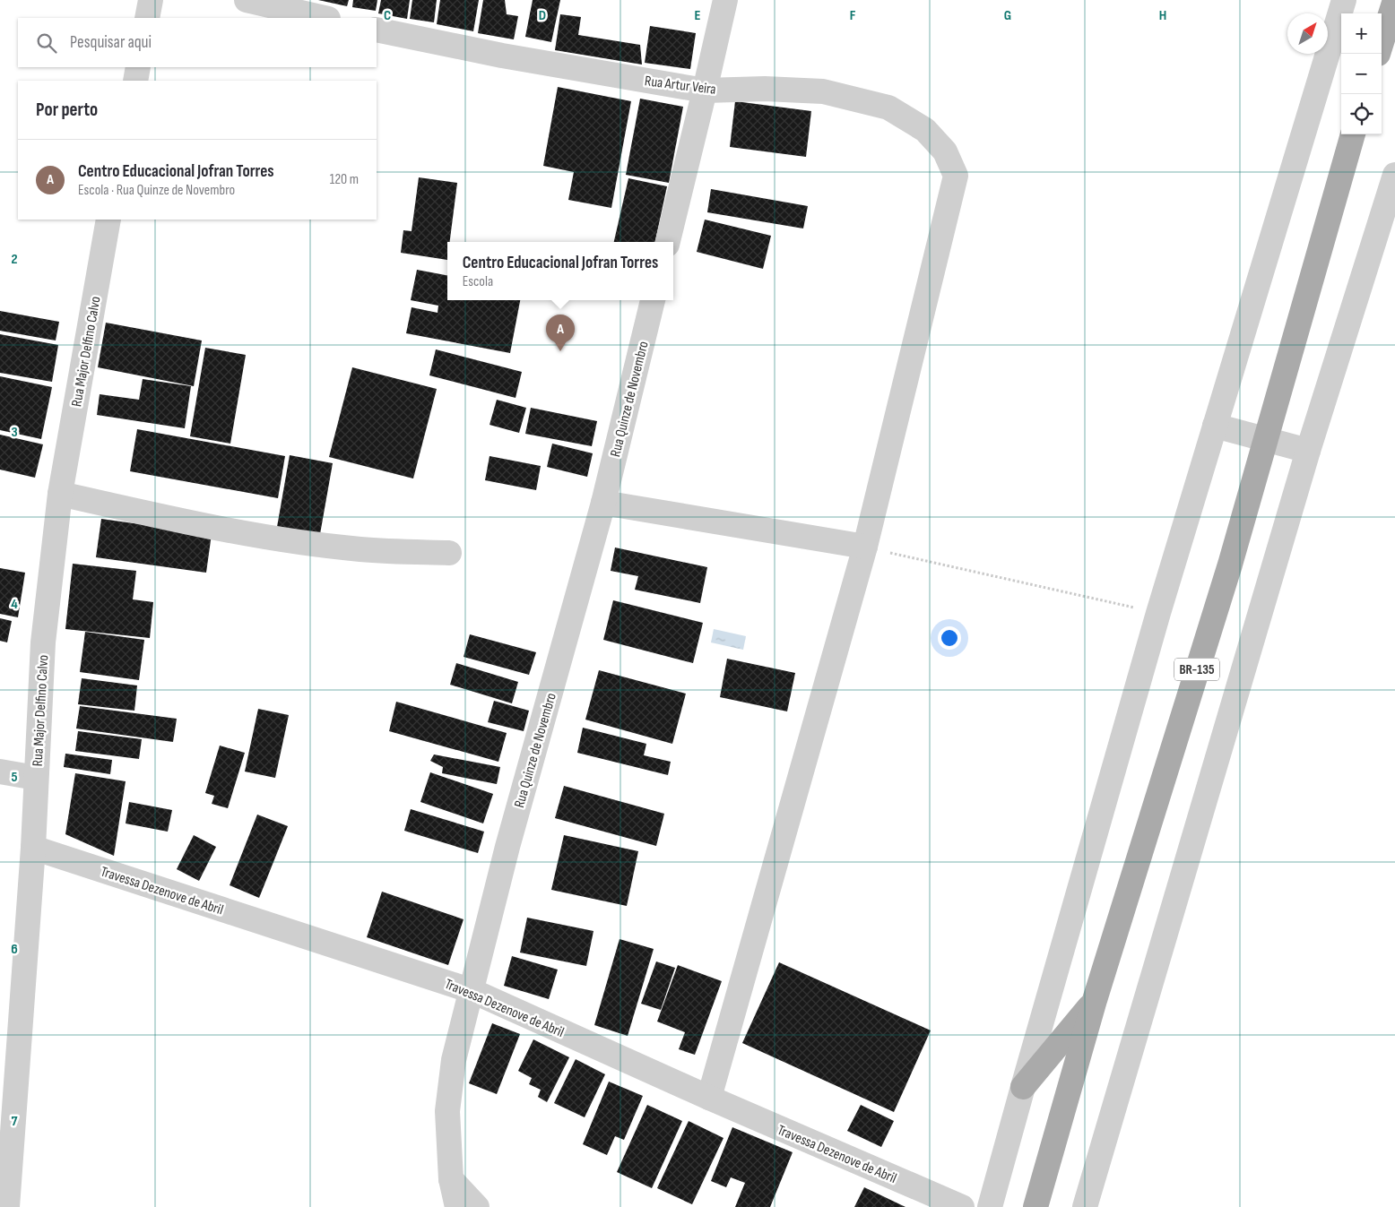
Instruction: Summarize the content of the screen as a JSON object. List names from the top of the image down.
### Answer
{
  "streets": {
    "main road": ["BR-135"],
    "street": [
      "Rua Artur Veira",
      "Rua Major Delfino Calvo",
      "Rua Quinze de Novembro",
      "Travessa Dezenove de Abril"
    ]
  },
  "crossings": [
    ["Rua Major Delfino Calvo", "Travessa Dezenove de Abril"],
    ["Rua Quinze de Novembro", "Travessa Dezenove de Abril"]
  ],
  "north": "top right",
  "page": {
    "map_buttons": ["+", "−"],
    "search": "Pesquisar aqui",
    "heading": "Por perto",
    "list": [
      {
        "mark": "A",
        "name": "Centro Educacional Jofran Torres",
        "note": "Escola · Rua Quinze de Novembro",
        "value": "120 m"
      }
    ],
    "popup": ["Centro Educacional Jofran Torres", "Escola"],
    "pins": "A"
  },
  "grid": {
    "columns": [
      "C",
      "D",
      "E",
      "F",
      "G",
      "H"
    ],
    "rows": [
      "2",
      "3",
      "4",
      "5",
      "6",
      "7"
    ]
  }
}
